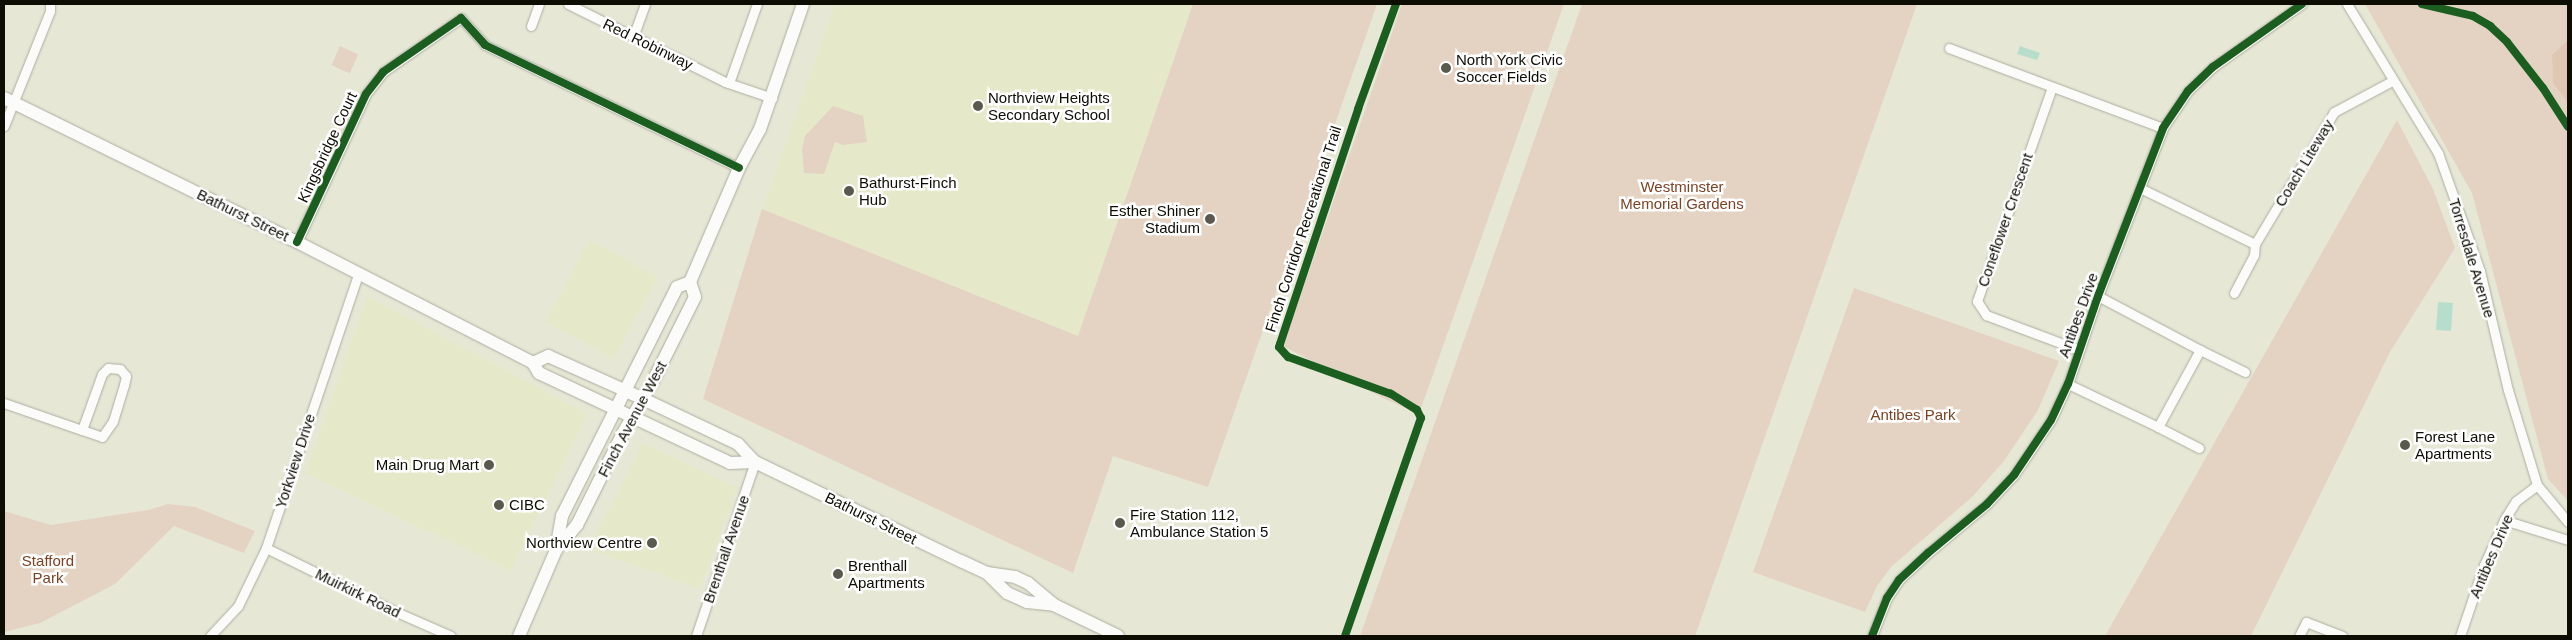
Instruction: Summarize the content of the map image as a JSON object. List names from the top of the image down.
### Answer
{
  "streets": {
    "main road": ["Bathurst Street", "Finch Avenue West"],
    "street": [
      "Red Robinway",
      "Kingsbridge Court",
      "Coach Liteway",
      "Coneflower Crescent",
      "Torresdale Avenue",
      "Antibes Drive",
      "Yorkview Drive",
      "Brenthall Avenue",
      "Muirkirk Road"
    ],
    "cycle path": ["Finch Corridor Recreational Trail"]
  },
  "crossings": [
    ["Red Robinway", "Finch Avenue West"],
    ["Kingsbridge Court", "Bathurst Street"],
    ["Kingsbridge Court", "Finch Avenue West"],
    ["Coach Liteway", "Torresdale Avenue"],
    ["Bathurst Street", "Finch Avenue West"],
    ["Bathurst Street", "Yorkview Drive"],
    ["Bathurst Street", "Brenthall Avenue"],
    ["Coneflower Crescent", "Antibes Drive"],
    ["Torresdale Avenue", "Antibes Drive"],
    ["Yorkview Drive", "Muirkirk Road"]
  ],
  "parks": ["Westminster Memorial Gardens", "Antibes Park", "Stafford Park"],
  "places": [
    "North York Civic Soccer Fields",
    "Northview Heights Secondary School",
    "Bathurst-Finch Hub",
    "Esther Shiner Stadium",
    "Forest Lane Apartments",
    "Main Drug Mart",
    "CIBC",
    "Fire Station 112, Ambulance Station 5",
    "Northview Centre",
    "Brenthall Apartments"
  ]
}
